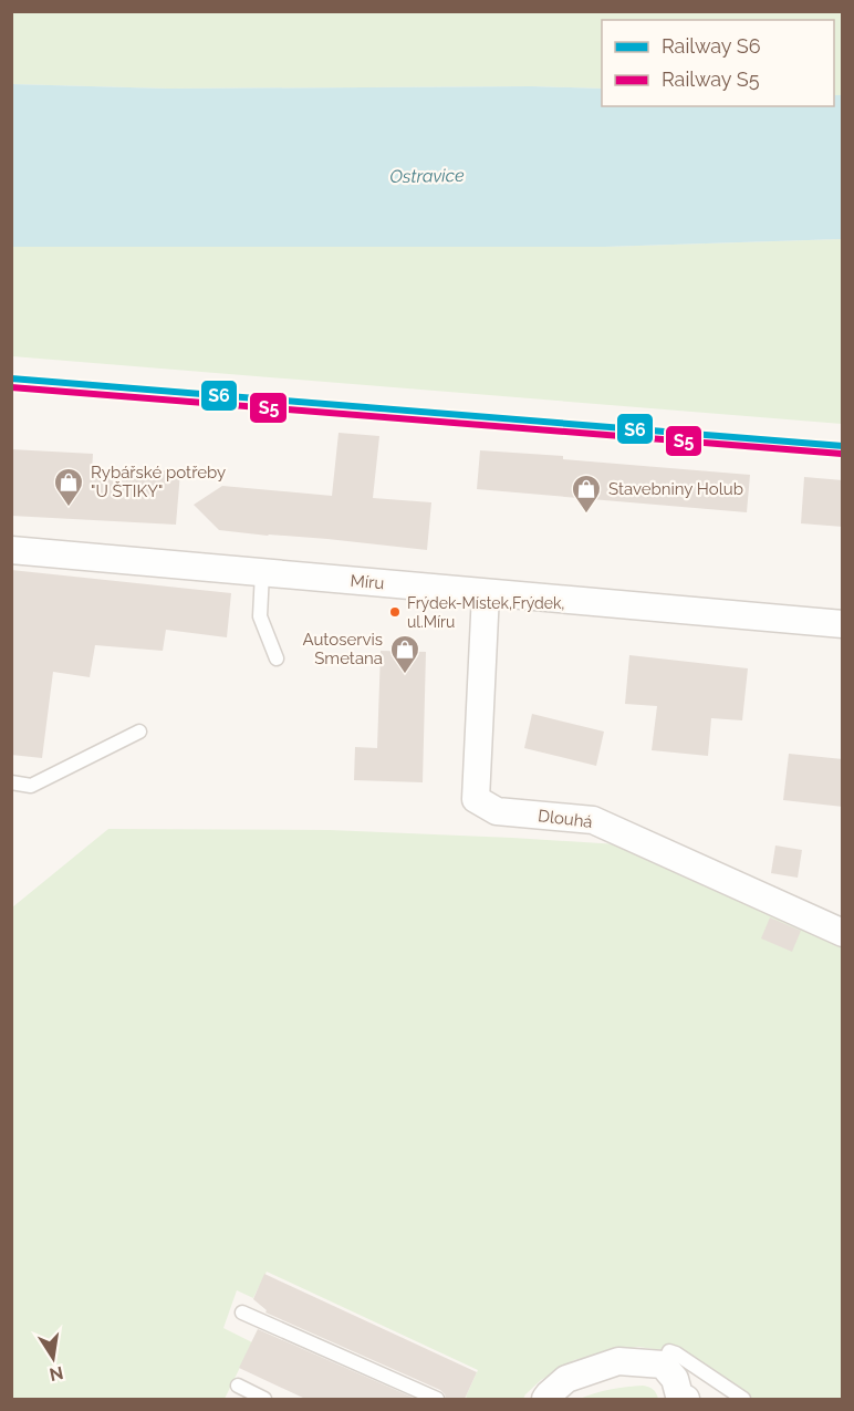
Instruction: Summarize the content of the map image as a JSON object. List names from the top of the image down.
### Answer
{
  "streets": {
    "street": ["Míru", "Dlouhá"]
  },
  "crossings": [
    ["Míru", "Dlouhá"]
  ],
  "water": ["Ostravice"],
  "places": {
    "shop": ["Rybářské potřeby \"U ŠTIKY\"", "Stavebniny Holub", "Autoservis Smetana"],
    "other": ["Frýdek-Místek,Frýdek, ul.Míru"]
  },
  "lines": ["rail line S6", "rail line S5"],
  "legend": ["Railway S6", "Railway S5"],
  "north": "bottom"
}
